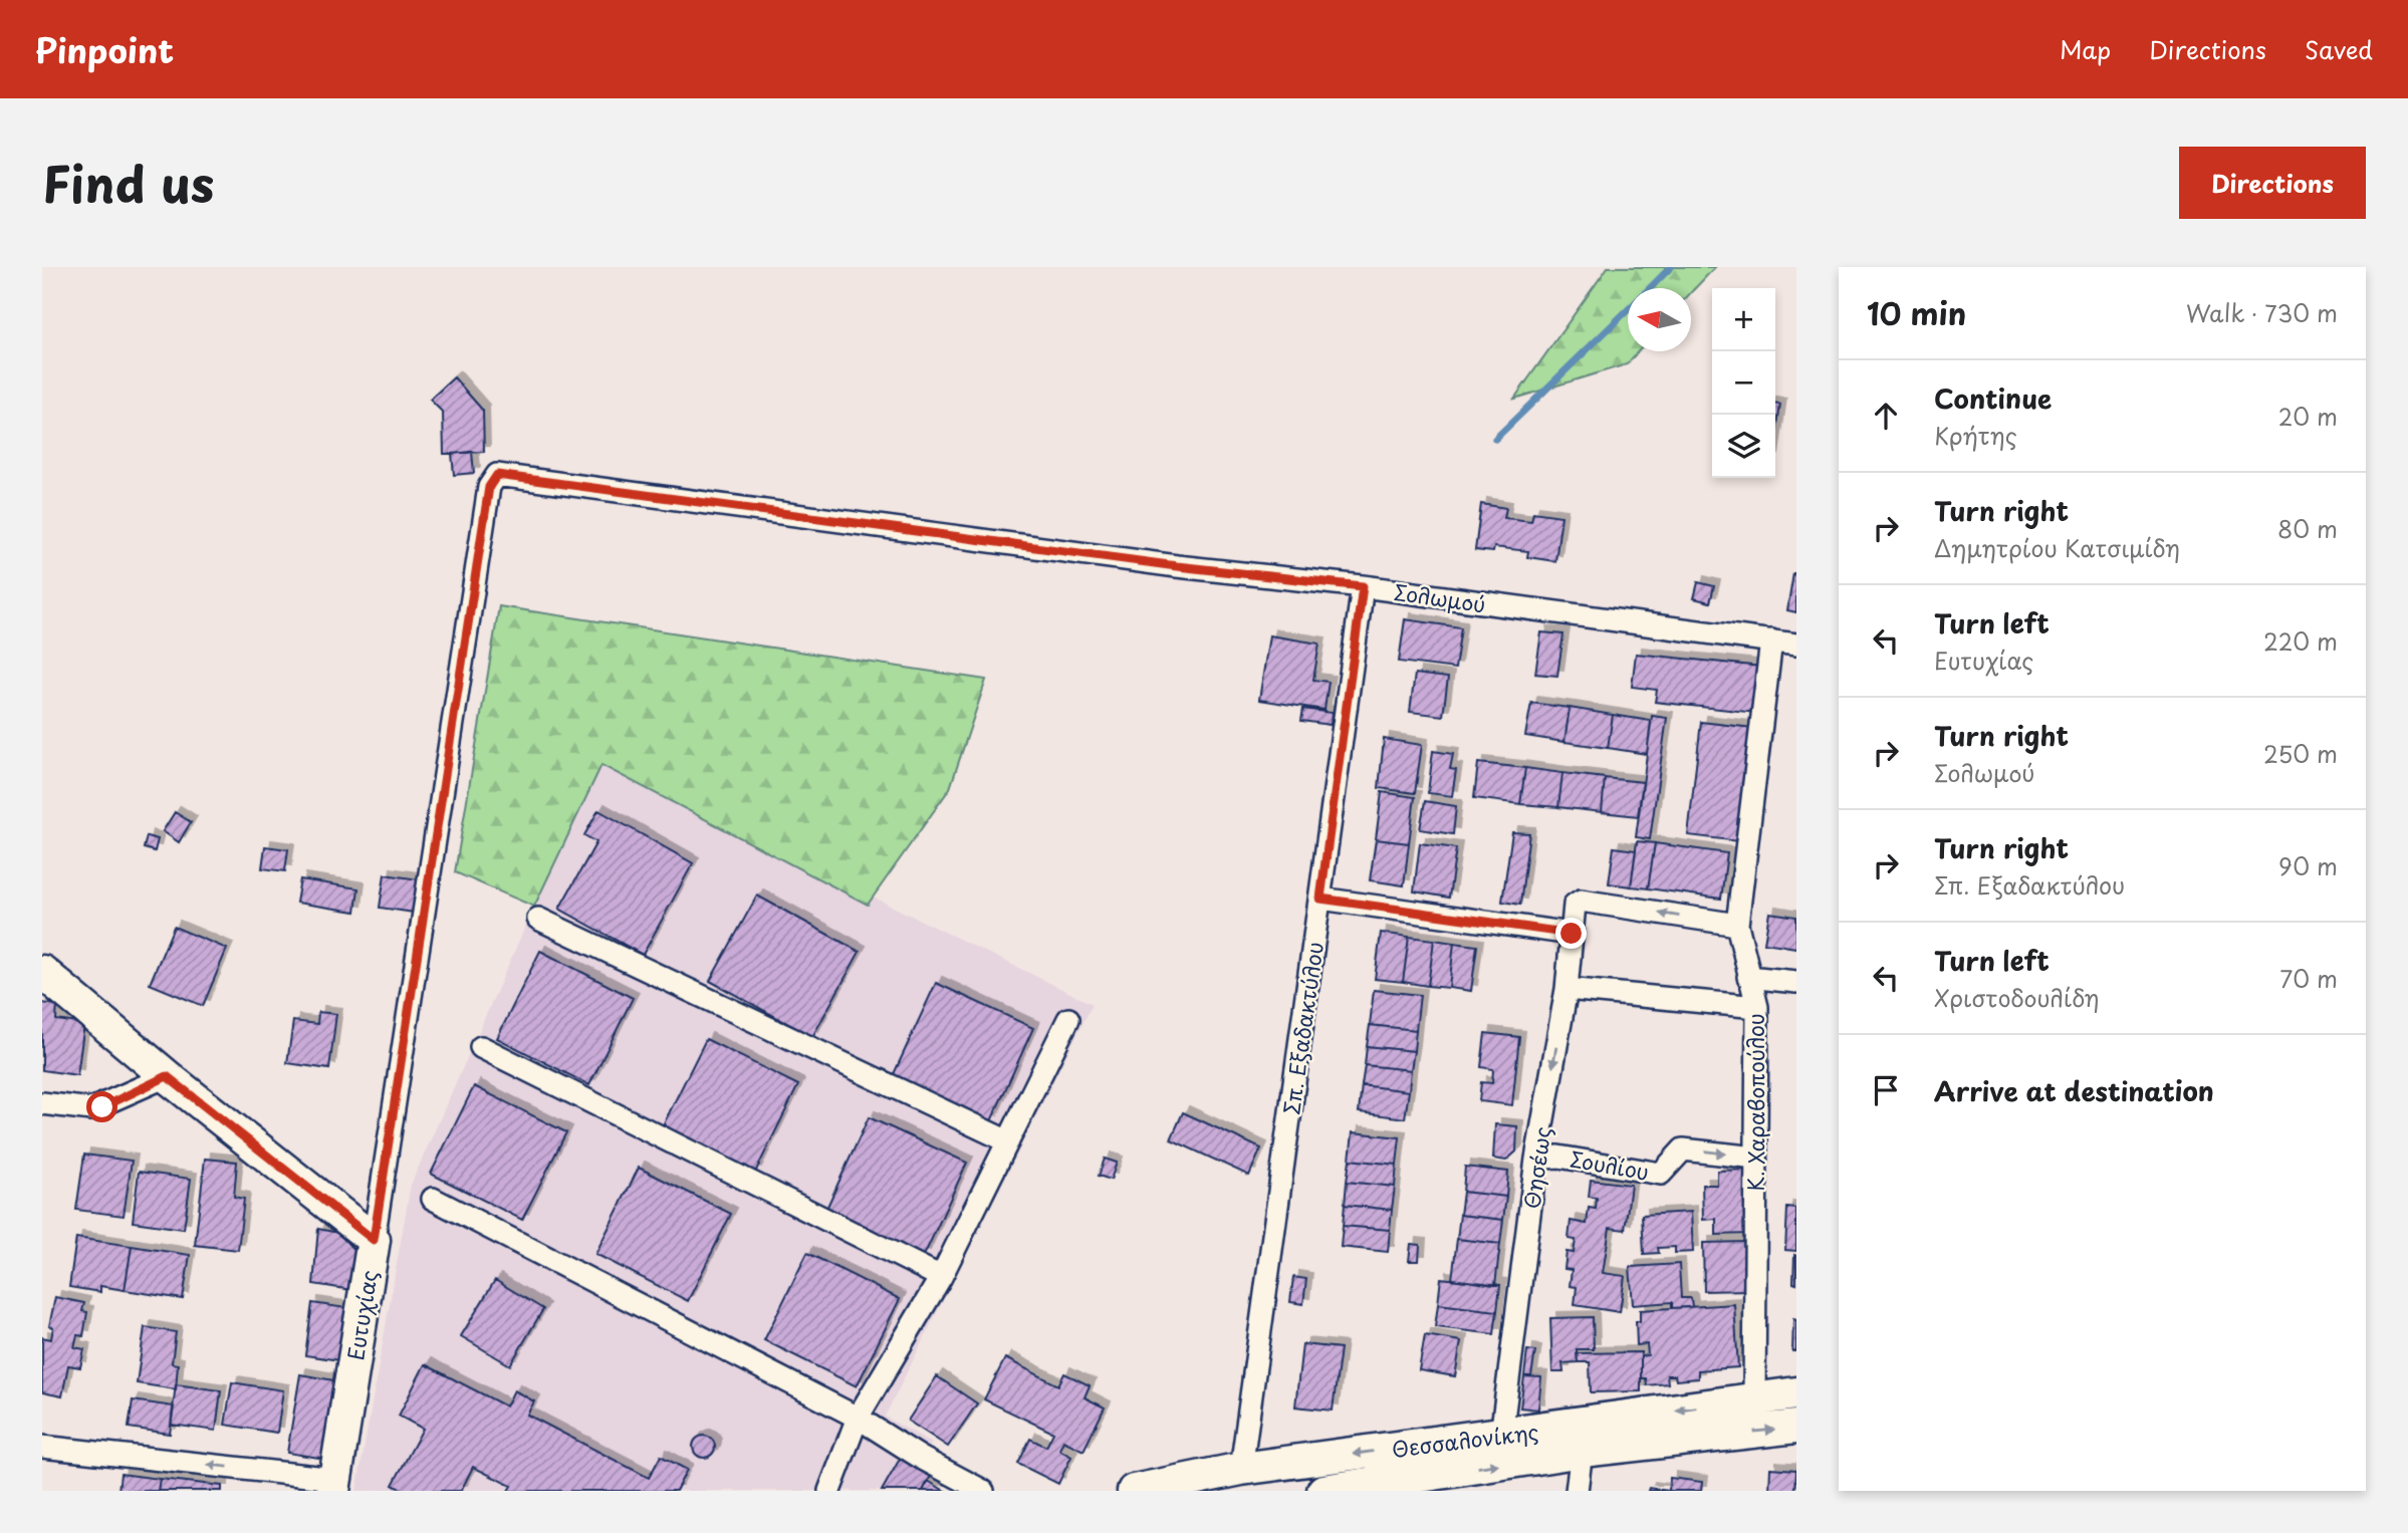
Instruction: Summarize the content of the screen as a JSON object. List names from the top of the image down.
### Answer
{
  "streets": {
    "main road": ["Ευτυχίας", "Θεσσαλονίκης"],
    "street": [
      "Σολωμού",
      "Σπ. Εξαδακτύλου",
      "Κ. Χαραβοπούλου",
      "Σουλίου",
      "Θησέως"
    ]
  },
  "crossings": [
    ["Σολωμού", "Σπ. Εξαδακτύλου"],
    ["Σολωμού", "Κ. Χαραβοπούλου"],
    ["Σολωμού", "Ευτυχίας"],
    ["Σπ. Εξαδακτύλου", "Θεσσαλονίκης"],
    ["Κ. Χαραβοπούλου", "Σουλίου"],
    ["Κ. Χαραβοπούλου", "Θησέως"],
    ["Κ. Χαραβοπούλου", "Θεσσαλονίκης"],
    ["Σουλίου", "Θησέως"],
    ["Θησέως", "Θεσσαλονίκης"]
  ],
  "north": "left",
  "page": {
    "header": "Pinpoint",
    "nav": ["Map", "Directions", "Saved"],
    "title": "Find us",
    "buttons": "Directions",
    "heading": ["10 min", "Walk · 730 m"],
    "map_buttons": ["+", "−"],
    "list": [
      ["Continue", "Κρήτης", "20 m"],
      ["Turn right", "Δημητρίου Κατσιμίδη", "80 m"],
      ["Turn left", "Ευτυχίας", "220 m"],
      ["Turn right", "Σολωμού", "250 m"],
      ["Turn right", "Σπ. Εξαδακτύλου", "90 m"],
      ["Turn left", "Χριστοδουλίδη", "70 m"],
      "Arrive at destination"
    ]
  }
}
